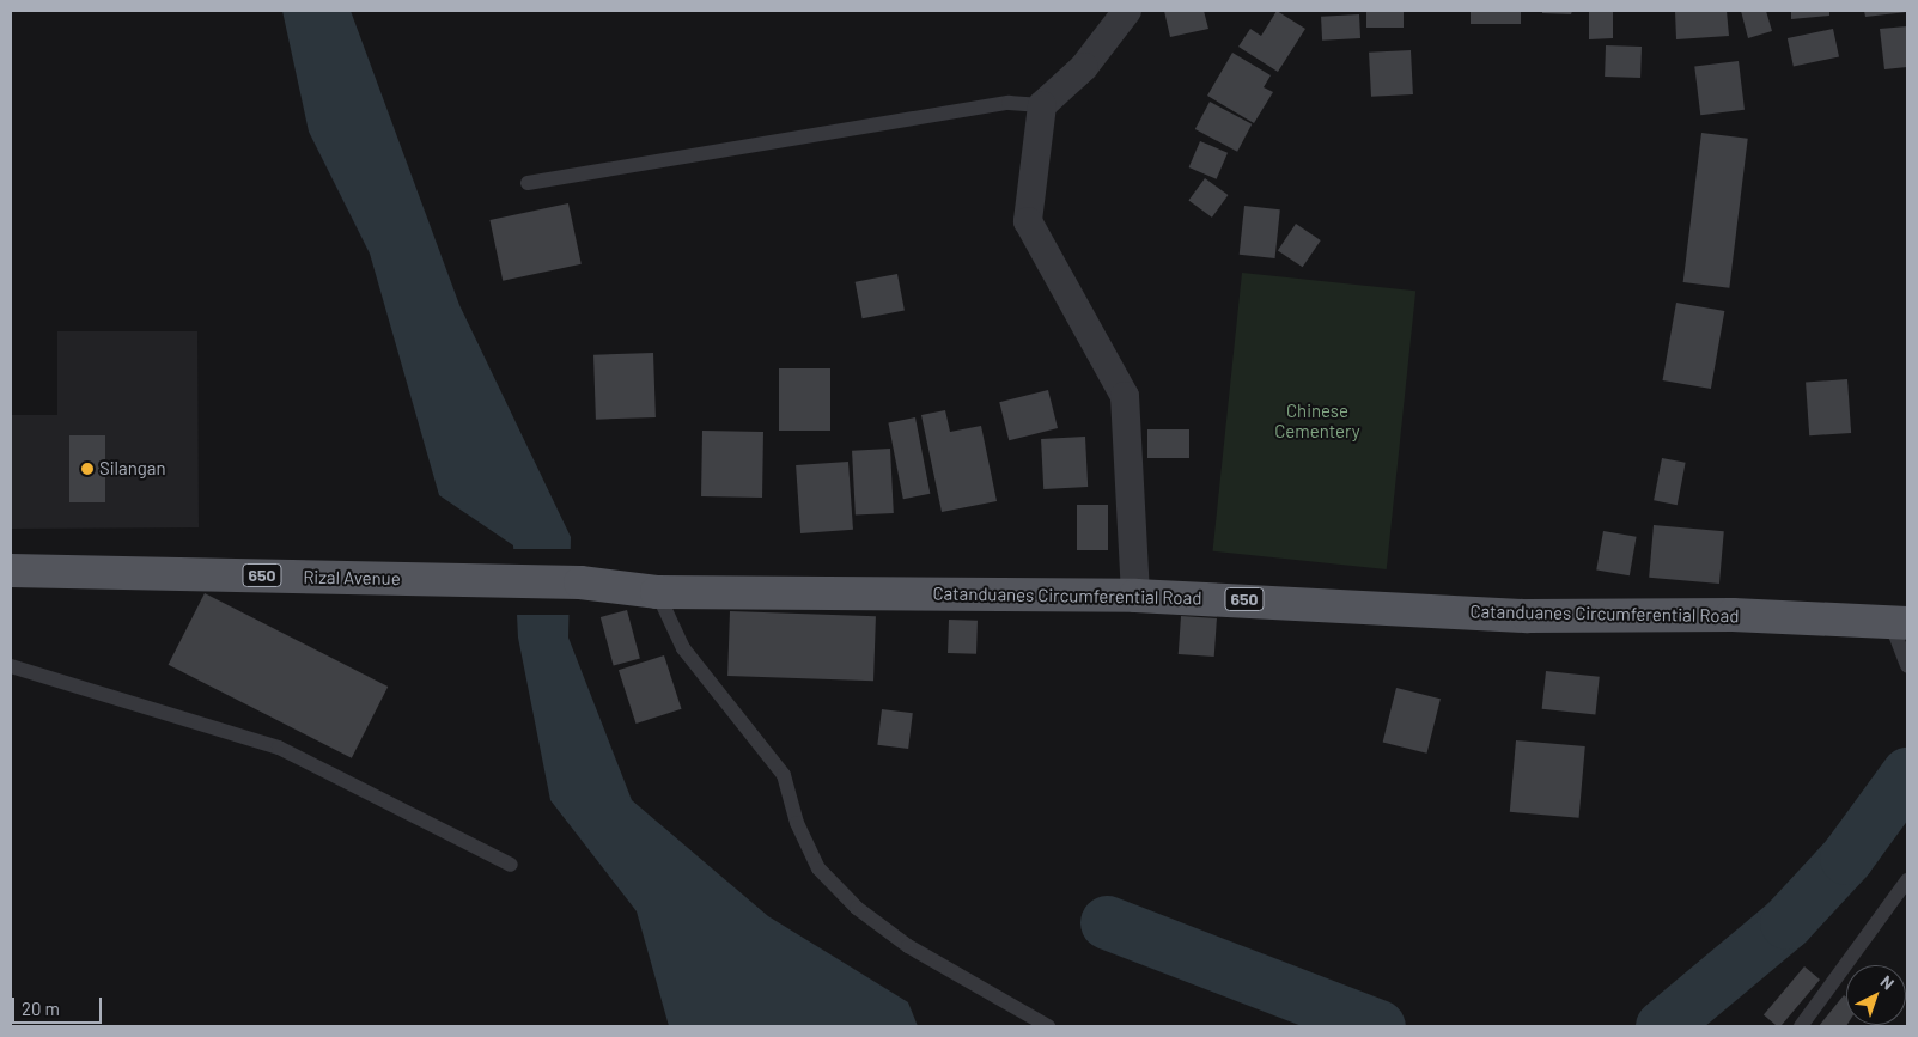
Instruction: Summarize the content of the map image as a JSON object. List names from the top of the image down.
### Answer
{
  "streets": {
    "main road": ["650", "Rizal Avenue", "Catanduanes Circumferential Road"]
  },
  "crossings": [
    ["Rizal Avenue", "Catanduanes Circumferential Road"]
  ],
  "parks": ["Chinese Cementery"],
  "places": ["Silangan"],
  "scale_bar": "20 m",
  "north": "top right"
}
